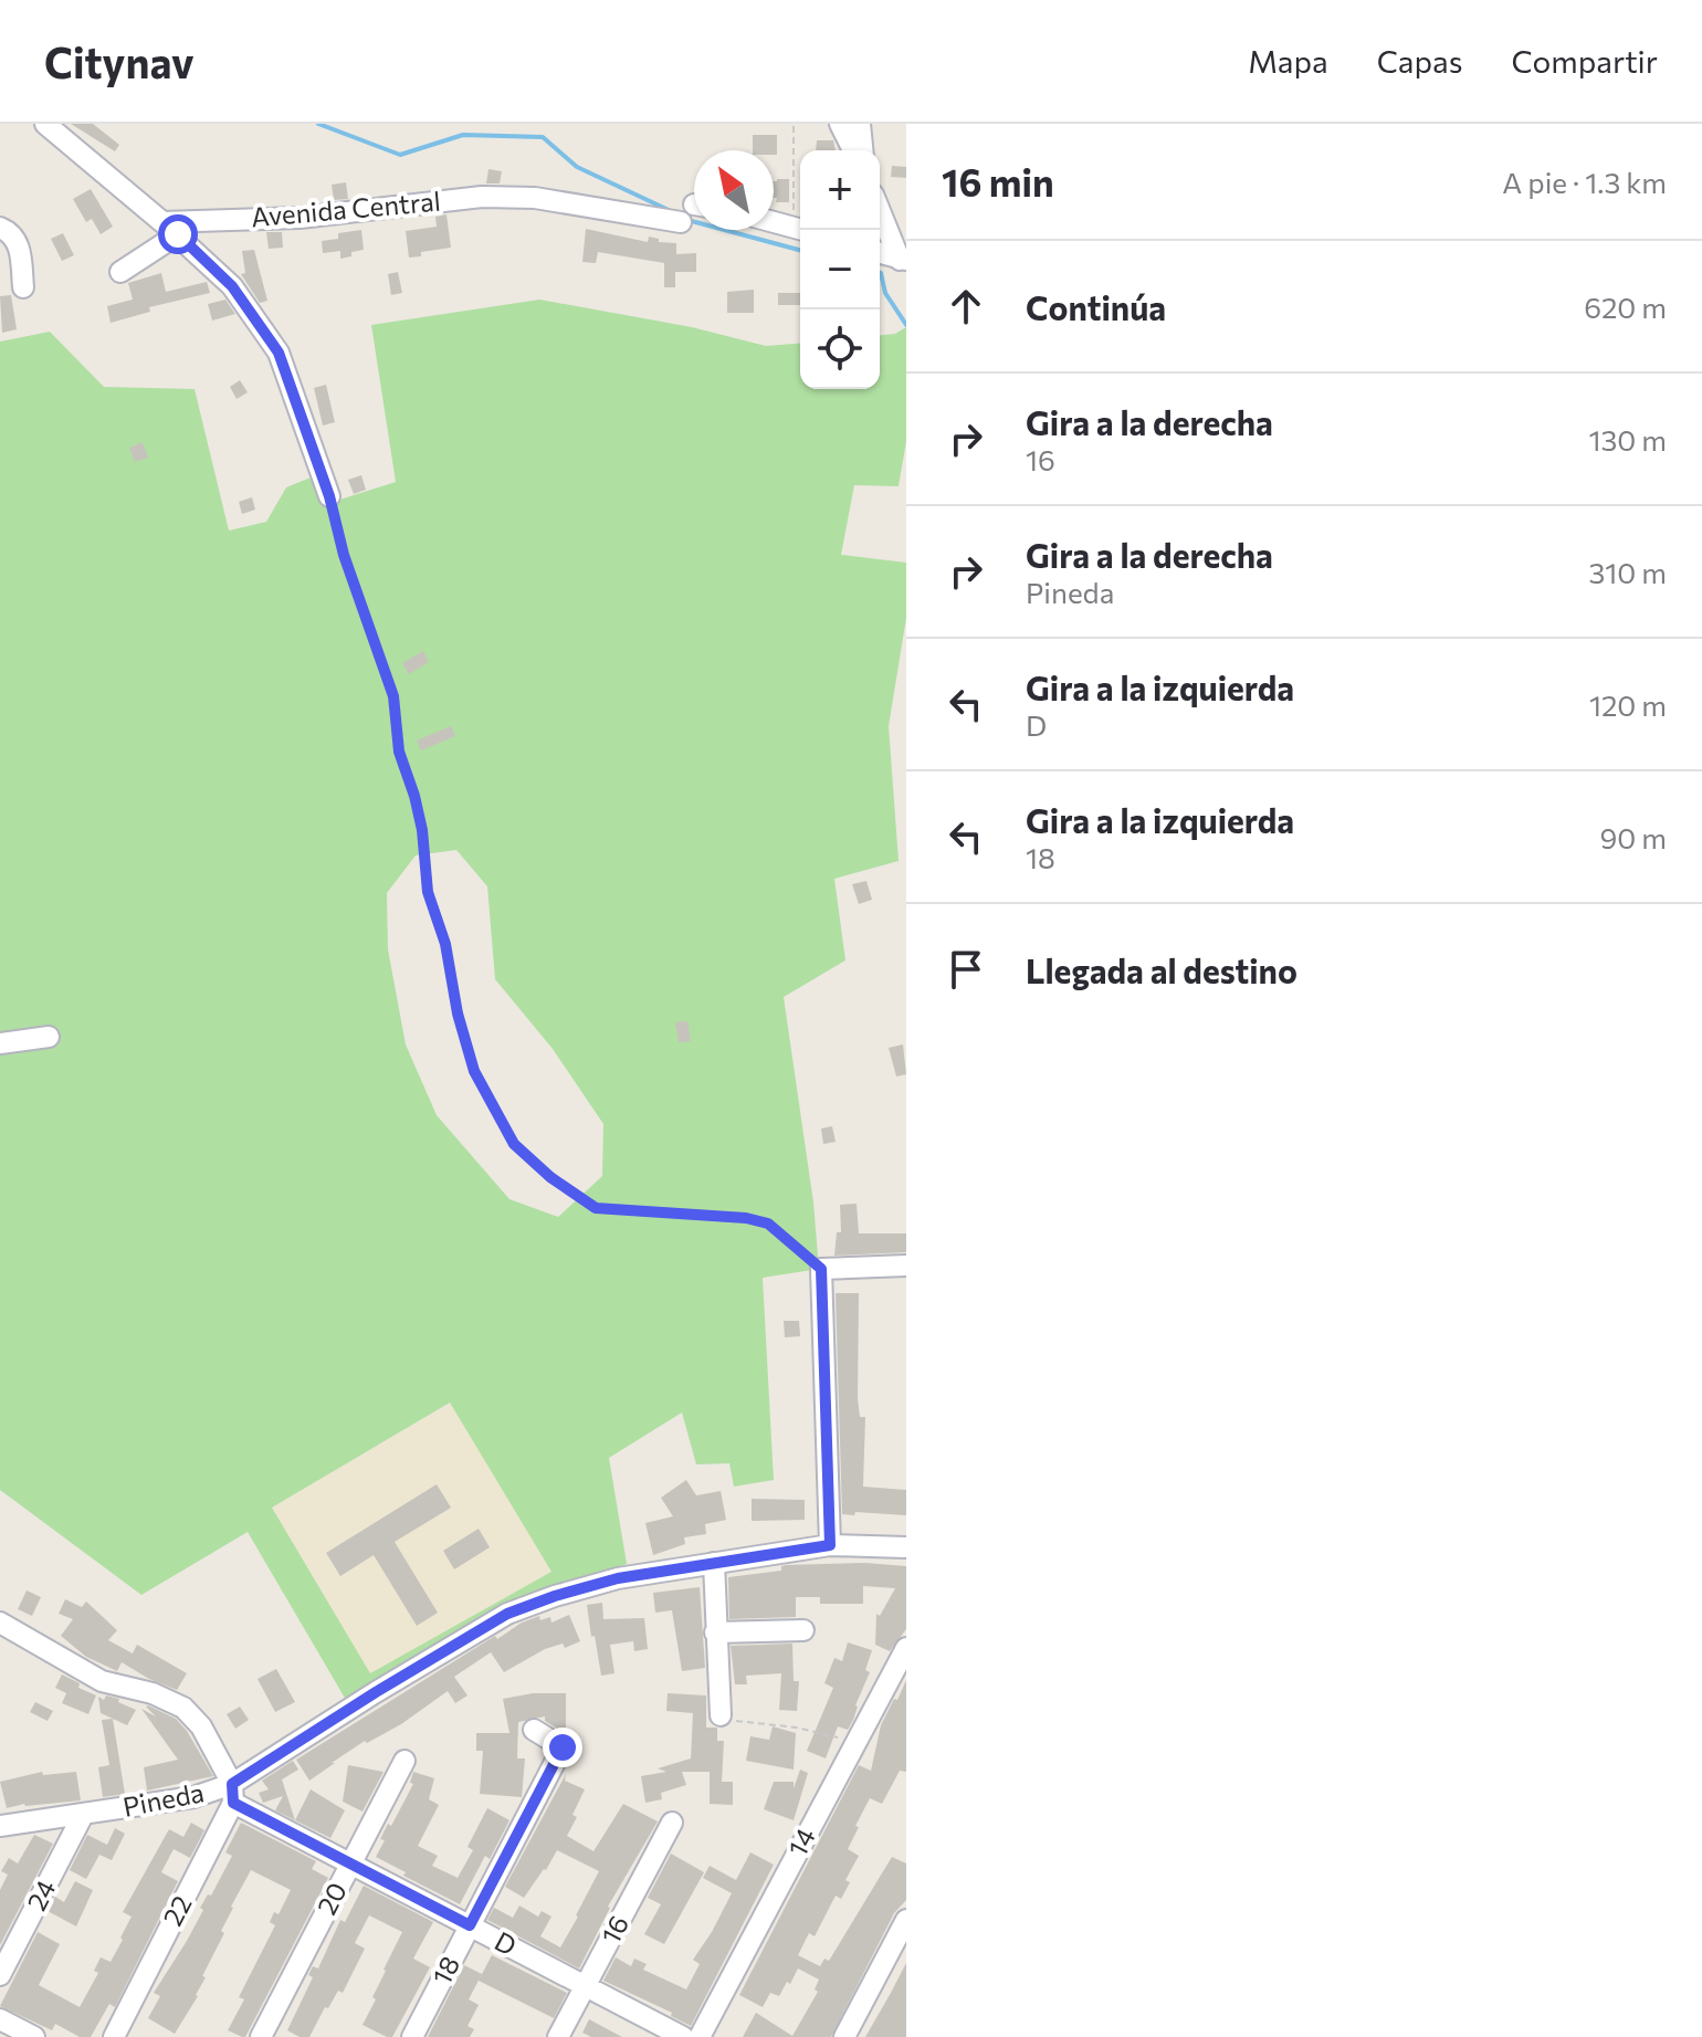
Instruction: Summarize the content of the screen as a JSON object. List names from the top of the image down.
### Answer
{
  "streets": {
    "street": [
      "Avenida Central",
      "Pineda",
      "14",
      "24",
      "20",
      "22",
      "16",
      "D",
      "18"
    ]
  },
  "crossings": [
    ["Pineda", "24"],
    ["Pineda", "22"],
    ["Pineda", "D"],
    ["20", "D"],
    ["22", "D"],
    ["16", "D"],
    ["D", "18"]
  ],
  "north": "top left",
  "page": {
    "header": "Citynav",
    "nav": ["Mapa", "Capas", "Compartir"],
    "heading": ["16 min", "A pie · 1.3 km"],
    "map_buttons": ["+", "−"],
    "list": [
      ["Continúa", "620 m"],
      ["Gira a la derecha", "16", "130 m"],
      ["Gira a la derecha", "Pineda", "310 m"],
      ["Gira a la izquierda", "D", "120 m"],
      ["Gira a la izquierda", "18", "90 m"],
      "Llegada al destino"
    ]
  }
}
